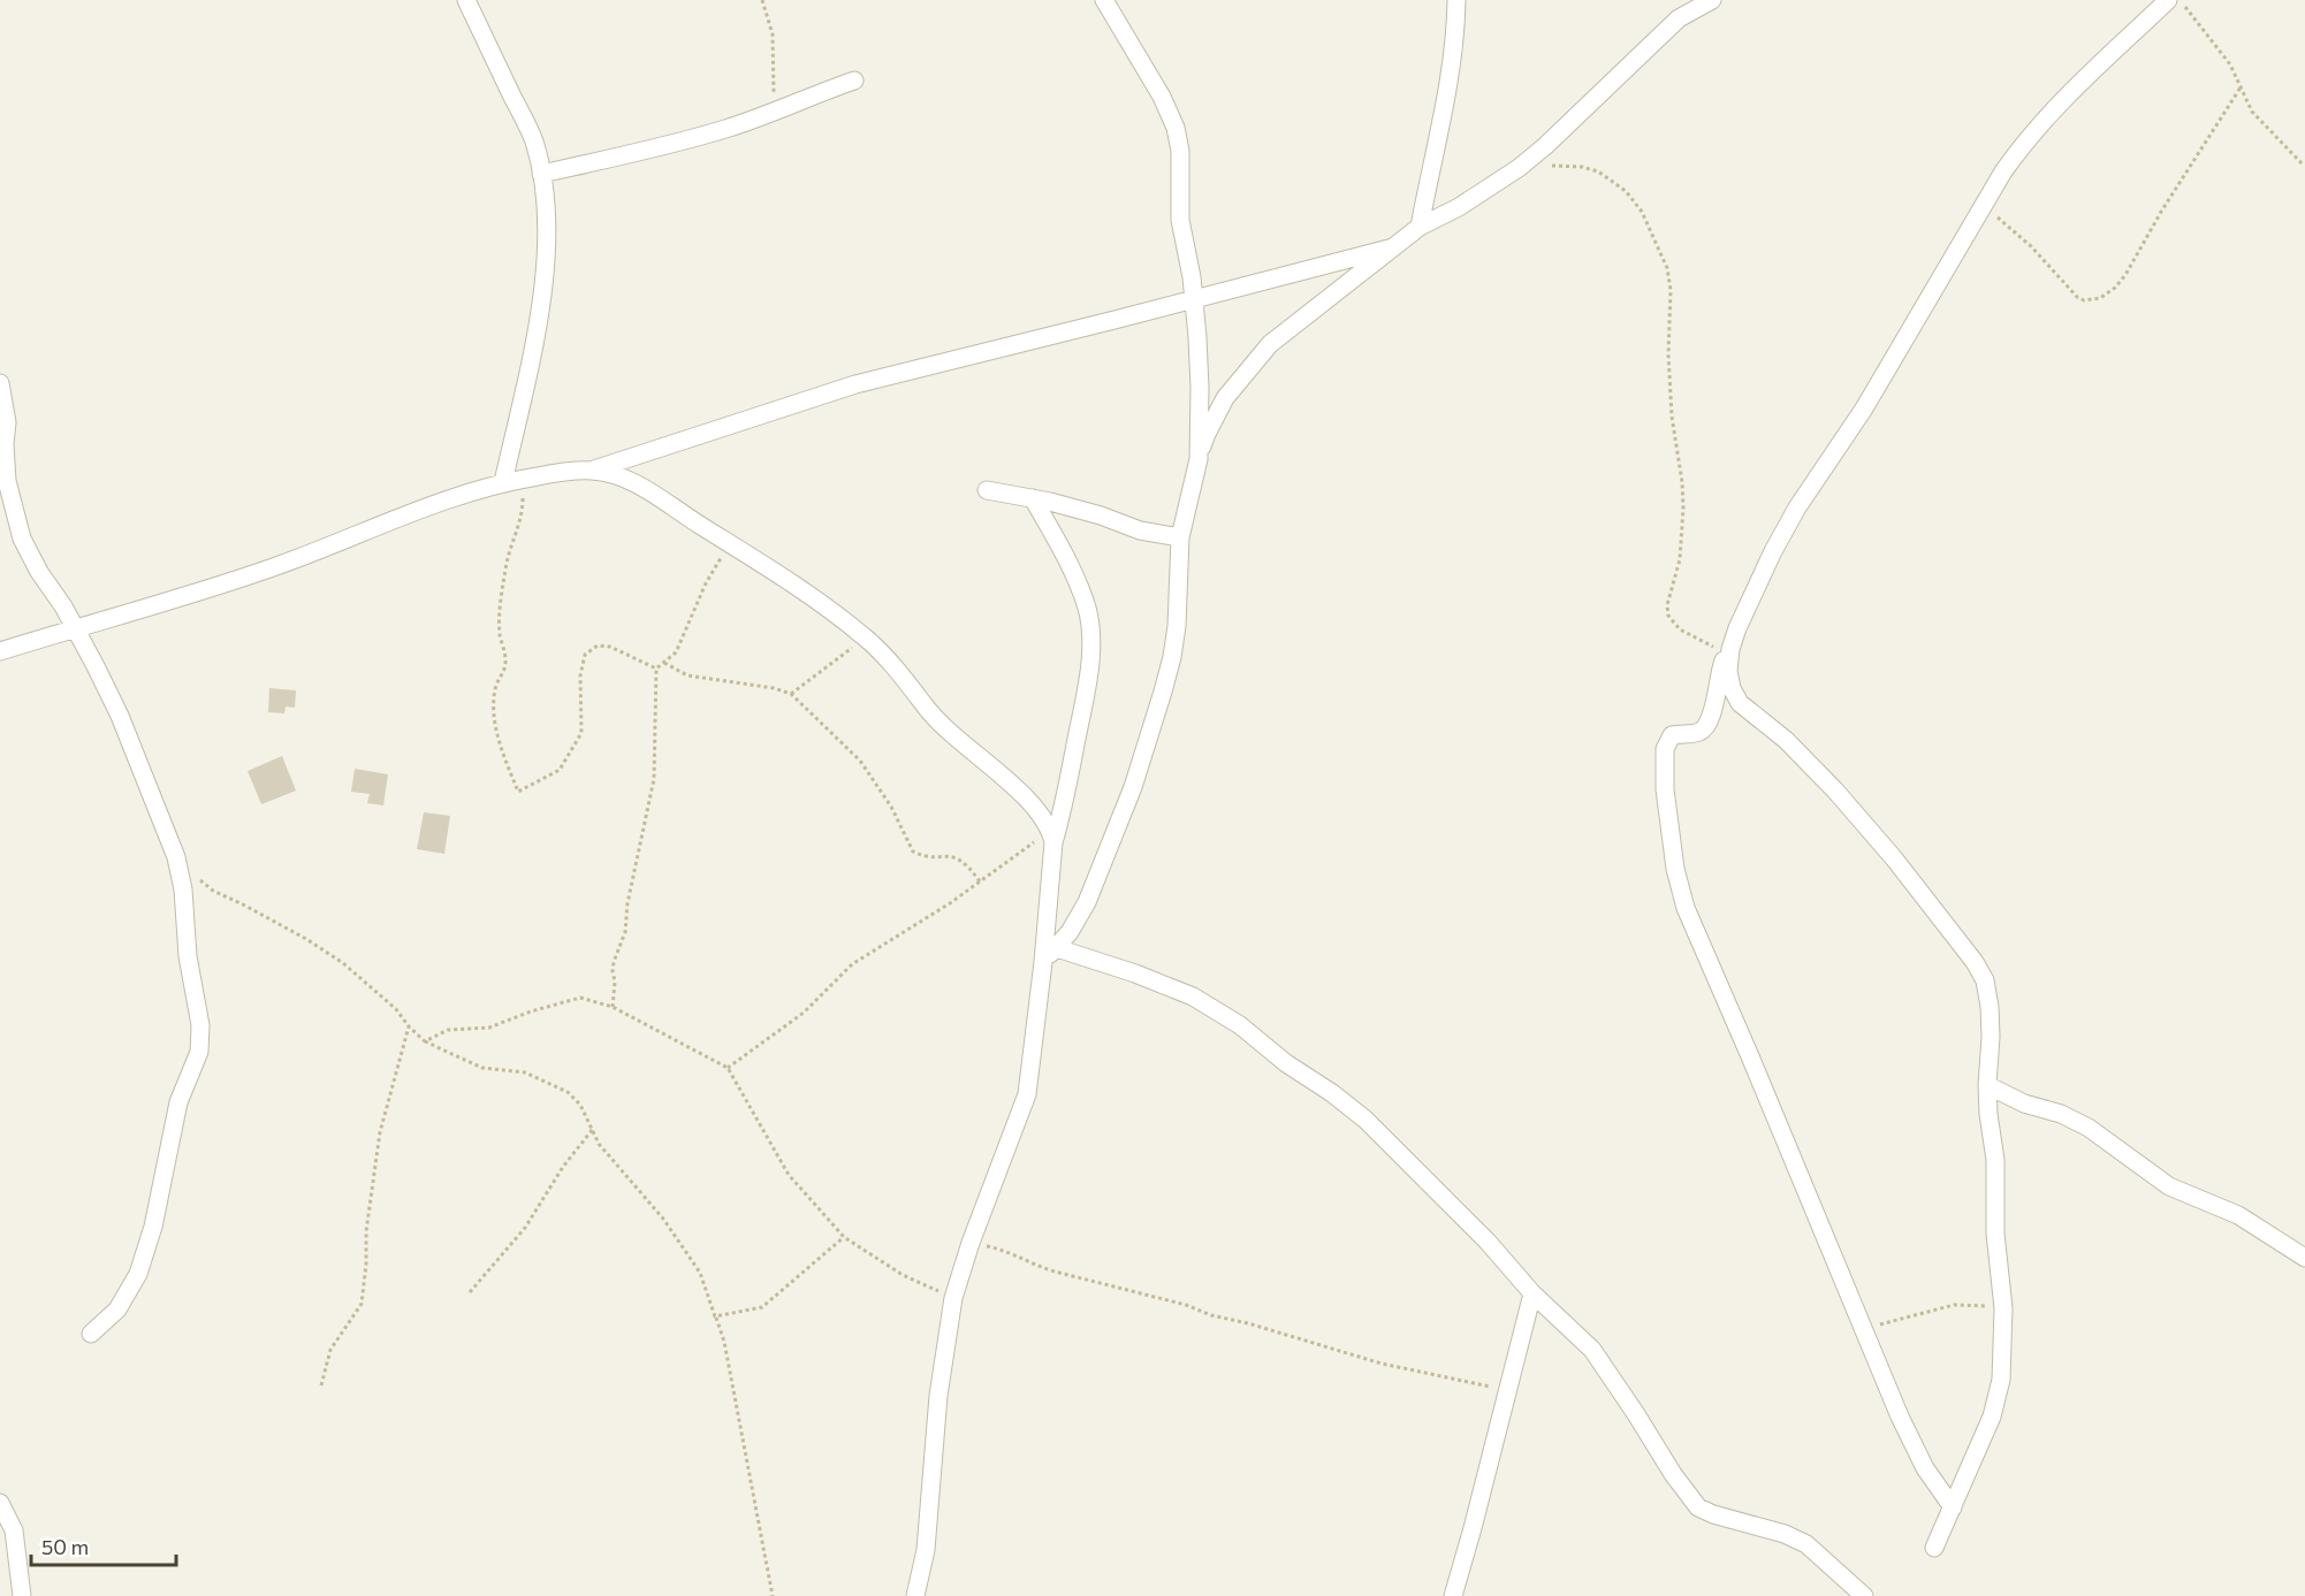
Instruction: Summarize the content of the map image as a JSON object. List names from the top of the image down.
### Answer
{
  "scale_bar": "50 m"
}
